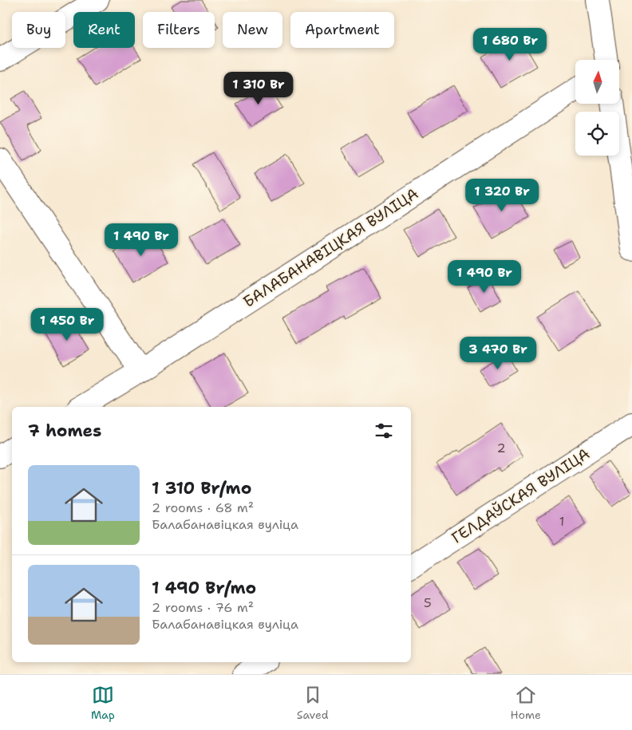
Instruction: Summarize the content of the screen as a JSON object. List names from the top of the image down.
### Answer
{
  "streets": {
    "street": ["БАЛАБАНАВІЦКАЯ ВУЛІЦА", "ГЕЛДАЎСКАЯ ВУЛІЦА"]
  },
  "house_numbers": ["2", "1", "5"],
  "north": "top",
  "page": {
    "chip": [
      "Buy",
      "Rent",
      "Filters",
      "New",
      "Apartment"
    ],
    "price": [
      "1 680 Br",
      "1 310 Br",
      "1 320 Br",
      "1 490 Br",
      "1 490 Br",
      "1 450 Br",
      "3 470 Br"
    ],
    "heading": "7 homes",
    "list": [
      {
        "name": "1 310 Br/mo",
        "note": "2 rooms · 68 m² · Балабанавіцкая вуліца"
      },
      {
        "name": "1 490 Br/mo",
        "note": "2 rooms · 76 m² · Балабанавіцкая вуліца"
      }
    ],
    "tabs": ["Map", "Saved", "Home"]
  }
}
